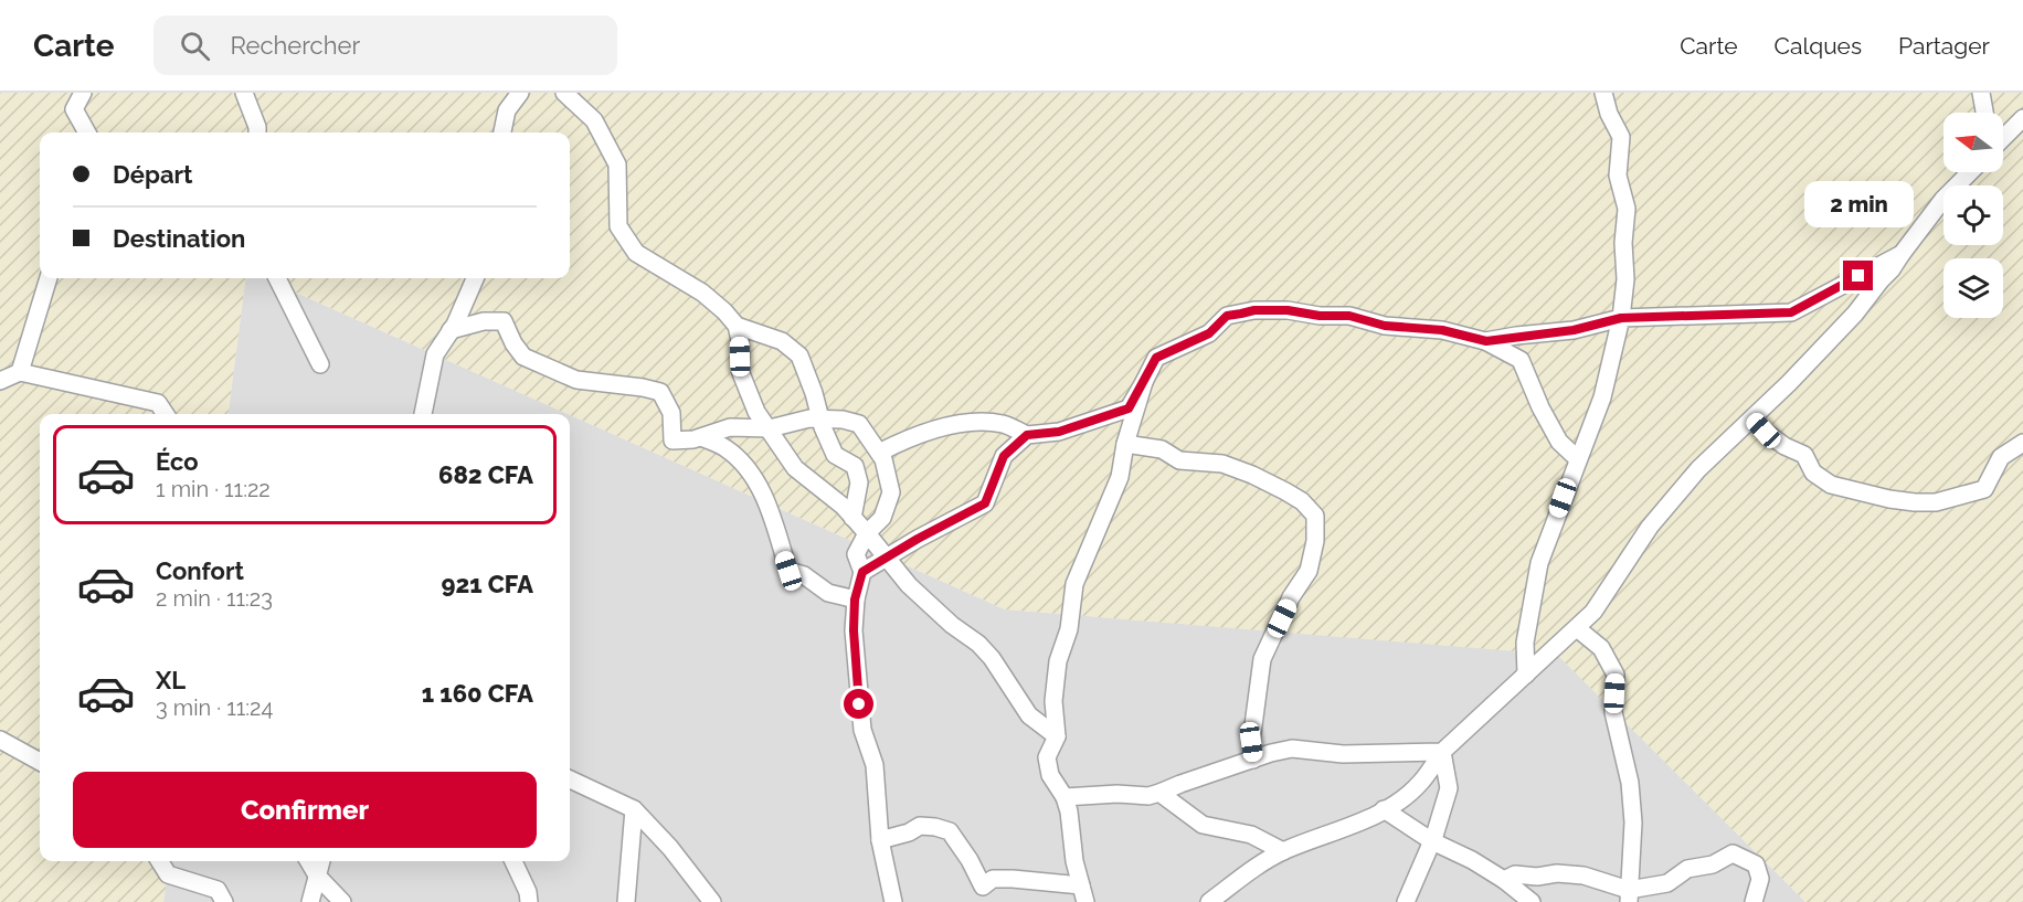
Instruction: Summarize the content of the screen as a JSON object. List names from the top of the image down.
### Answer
{
  "north": "left",
  "page": {
    "header": "Carte",
    "search": "Rechercher",
    "nav": ["Carte", "Calques", "Partager"],
    "banner": ["Départ", "Destination"],
    "bubble": "2 min",
    "list": [
      {
        "name": "Éco",
        "note": "1 min · 11:22",
        "value": "682 CFA"
      },
      {
        "name": "Confort",
        "note": "2 min · 11:23",
        "value": "921 CFA"
      },
      {
        "name": "XL",
        "note": "3 min · 11:24",
        "value": "1 160 CFA"
      }
    ],
    "buttons": "Confirmer"
  }
}
